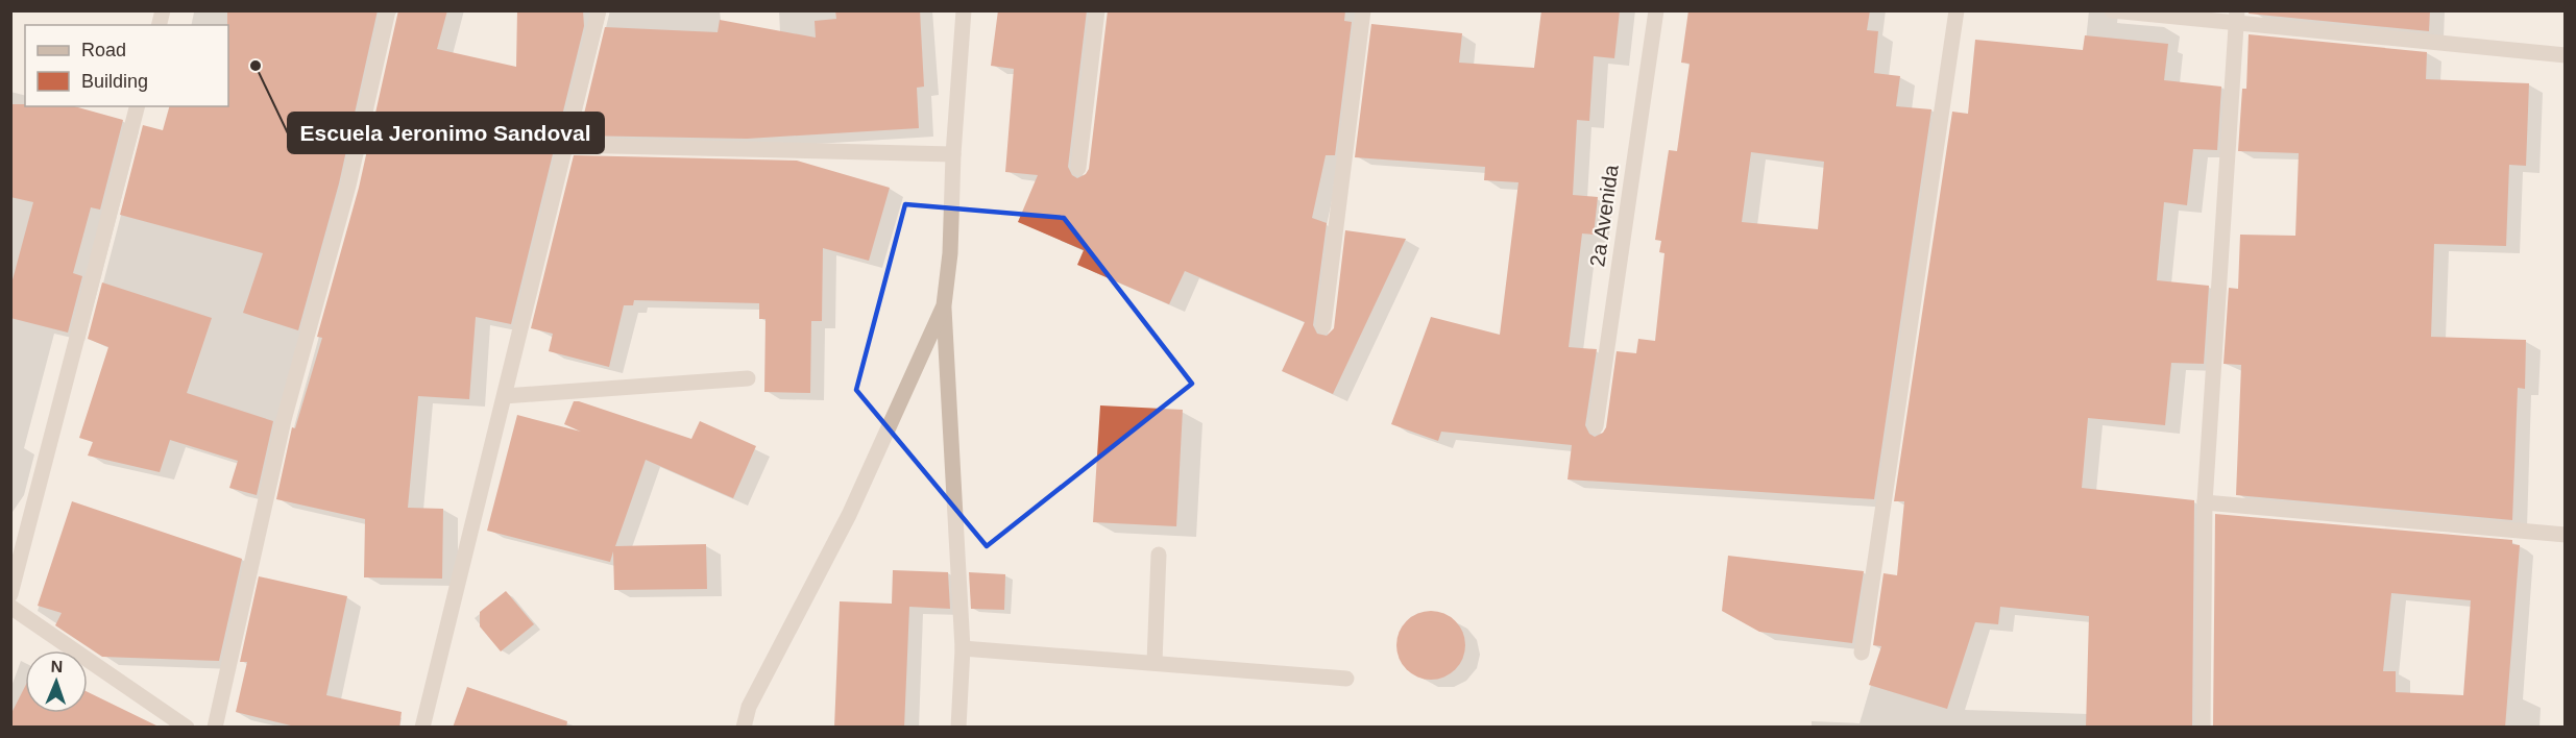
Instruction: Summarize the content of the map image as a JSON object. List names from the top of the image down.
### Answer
{
  "streets": {
    "street": ["2a Avenida"]
  },
  "places": ["Escuela Jeronimo Sandoval"],
  "legend": ["Road", "Building"],
  "north": "top"
}
